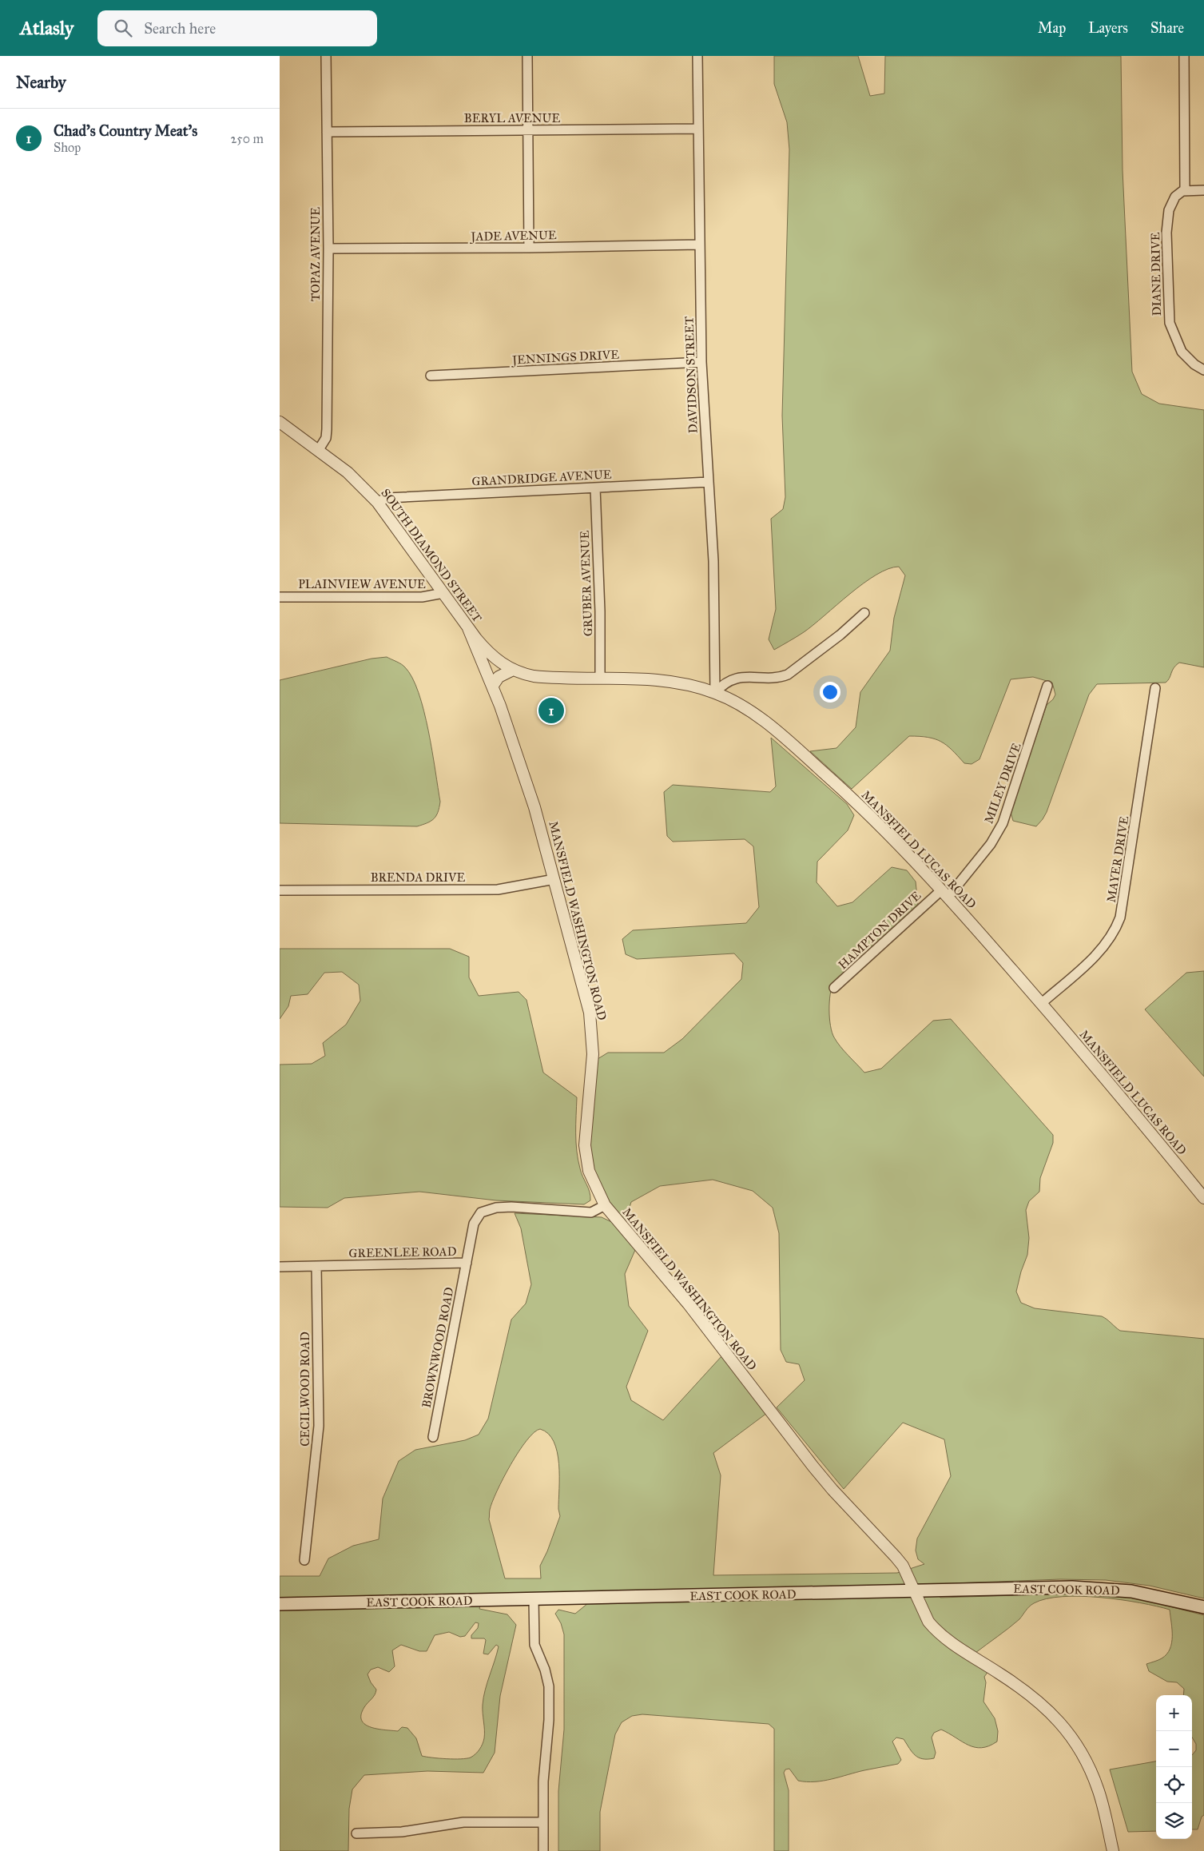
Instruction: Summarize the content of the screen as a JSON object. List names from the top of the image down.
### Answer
{
  "streets": {
    "main road": ["EAST COOK ROAD"],
    "street": [
      "BERYL AVENUE",
      "JADE AVENUE",
      "TOPAZ AVENUE",
      "DIANE DRIVE",
      "JENNINGS DRIVE",
      "DAVIDSON STREET",
      "GRANDRIDGE AVENUE",
      "SOUTH DIAMOND STREET",
      "GRUBER AVENUE",
      "PLAINVIEW AVENUE",
      "MILEY DRIVE",
      "MANSFIELD LUCAS ROAD",
      "MAYER DRIVE",
      "BRENDA DRIVE",
      "MANSFIELD WASHINGTON ROAD",
      "HAMPTON DRIVE",
      "GREENLEE ROAD",
      "BROWNWOOD ROAD",
      "CECILWOOD ROAD"
    ]
  },
  "crossings": [
    ["BERYL AVENUE", "TOPAZ AVENUE"],
    ["BERYL AVENUE", "DAVIDSON STREET"],
    ["JADE AVENUE", "TOPAZ AVENUE"],
    ["JADE AVENUE", "DAVIDSON STREET"],
    ["TOPAZ AVENUE", "SOUTH DIAMOND STREET"],
    ["JENNINGS DRIVE", "DAVIDSON STREET"],
    ["DAVIDSON STREET", "GRANDRIDGE AVENUE"],
    ["DAVIDSON STREET", "MANSFIELD LUCAS ROAD"],
    ["GRANDRIDGE AVENUE", "SOUTH DIAMOND STREET"],
    ["GRANDRIDGE AVENUE", "GRUBER AVENUE"],
    ["SOUTH DIAMOND STREET", "PLAINVIEW AVENUE"],
    ["SOUTH DIAMOND STREET", "MANSFIELD LUCAS ROAD"],
    ["SOUTH DIAMOND STREET", "MANSFIELD WASHINGTON ROAD"],
    ["GRUBER AVENUE", "MANSFIELD LUCAS ROAD"],
    ["MILEY DRIVE", "MANSFIELD LUCAS ROAD"],
    ["MILEY DRIVE", "HAMPTON DRIVE"],
    ["MANSFIELD LUCAS ROAD", "MAYER DRIVE"],
    ["MANSFIELD LUCAS ROAD", "HAMPTON DRIVE"],
    ["BRENDA DRIVE", "MANSFIELD WASHINGTON ROAD"],
    ["MANSFIELD WASHINGTON ROAD", "GREENLEE ROAD"],
    ["MANSFIELD WASHINGTON ROAD", "EAST COOK ROAD"],
    ["GREENLEE ROAD", "BROWNWOOD ROAD"],
    ["GREENLEE ROAD", "CECILWOOD ROAD"]
  ],
  "page": {
    "header": "Atlasly",
    "search": "Search here",
    "nav": ["Map", "Layers", "Share"],
    "heading": "Nearby",
    "list": [
      {
        "mark": "1",
        "name": "Chad's Country Meat's",
        "note": "Shop",
        "value": "250 m"
      }
    ],
    "pins": "1",
    "map_buttons": ["+", "−"]
  }
}
